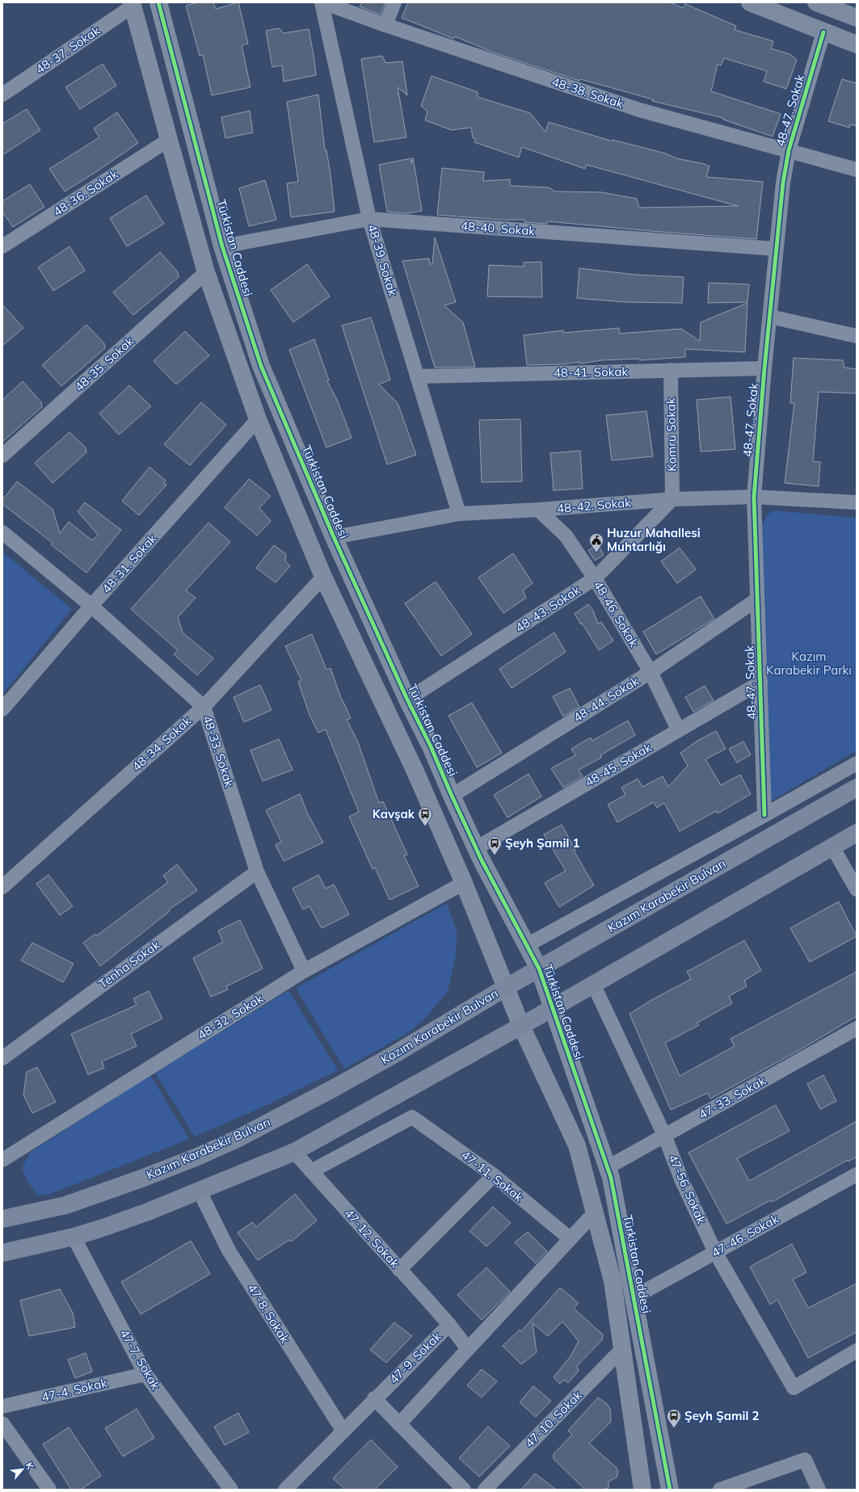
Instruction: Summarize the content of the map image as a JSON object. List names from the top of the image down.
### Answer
{
  "streets": {
    "main road": ["Kazım Karabekir Bulvarı"],
    "street": [
      "48-37. Sokak",
      "48-38. Sokak",
      "48-47. Sokak",
      "48-36. Sokak",
      "48-40. Sokak",
      "Türkistan Caddesi",
      "48-39. Sokak",
      "48-35. Sokak",
      "48-41. Sokak",
      "Komru Sokak",
      "48-42. Sokak",
      "48-31. Sokak",
      "48-43. Sokak",
      "48-46. Sokak",
      "48-44. Sokak",
      "48-34. Sokak",
      "48-33. Sokak",
      "48-45. Sokak",
      "Tenha Sokak",
      "48-32. Sokak",
      "47-33. Sokak",
      "47-11. Sokak",
      "47-56. Sokak",
      "47-46. Sokak",
      "47-12. Sokak",
      "47-8. Sokak",
      "47-9. Sokak",
      "47-7. Sokak",
      "47-4. Sokak",
      "47-10. Sokak"
    ]
  },
  "crossings": [
    ["48-38. Sokak", "48-47. Sokak"],
    ["48-38. Sokak", "48-39. Sokak"],
    ["48-47. Sokak", "48-40. Sokak"],
    ["48-47. Sokak", "48-41. Sokak"],
    ["48-47. Sokak", "48-42. Sokak"],
    ["48-47. Sokak", "48-44. Sokak"],
    ["48-47. Sokak", "48-45. Sokak"],
    ["48-40. Sokak", "Türkistan Caddesi"],
    ["48-40. Sokak", "48-39. Sokak"],
    ["Türkistan Caddesi", "48-42. Sokak"],
    ["Türkistan Caddesi", "48-43. Sokak"],
    ["Türkistan Caddesi", "48-44. Sokak"],
    ["Türkistan Caddesi", "48-45. Sokak"],
    ["Türkistan Caddesi", "Kazım Karabekir Bulvarı"],
    ["Türkistan Caddesi", "47-33. Sokak"],
    ["Türkistan Caddesi", "47-46. Sokak"],
    ["48-39. Sokak", "48-41. Sokak"],
    ["48-39. Sokak", "48-42. Sokak"],
    ["48-41. Sokak", "Komru Sokak"],
    ["Komru Sokak", "48-42. Sokak"],
    ["Komru Sokak", "48-43. Sokak"],
    ["48-42. Sokak", "48-43. Sokak"],
    ["48-42. Sokak", "48-46. Sokak"],
    ["48-31. Sokak", "48-33. Sokak"],
    ["48-43. Sokak", "48-46. Sokak"],
    ["48-46. Sokak", "48-44. Sokak"],
    ["48-46. Sokak", "48-45. Sokak"],
    ["48-34. Sokak", "48-33. Sokak"],
    ["48-33. Sokak", "Tenha Sokak"],
    ["48-33. Sokak", "48-32. Sokak"],
    ["47-33. Sokak", "47-56. Sokak"],
    ["47-11. Sokak", "47-12. Sokak"],
    ["47-56. Sokak", "47-46. Sokak"],
    ["47-12. Sokak", "47-9. Sokak"],
    ["47-8. Sokak", "47-9. Sokak"],
    ["47-7. Sokak", "47-4. Sokak"]
  ],
  "parks": ["Kazım Karabekir Parkı"],
  "places": {
    "public building": ["Huzur Mahallesi Muhtarlığı"],
    "bus stop": ["Kavşak", "Şeyh Şamil 1", "Şeyh Şamil 2"]
  },
  "north": "top right"
}
